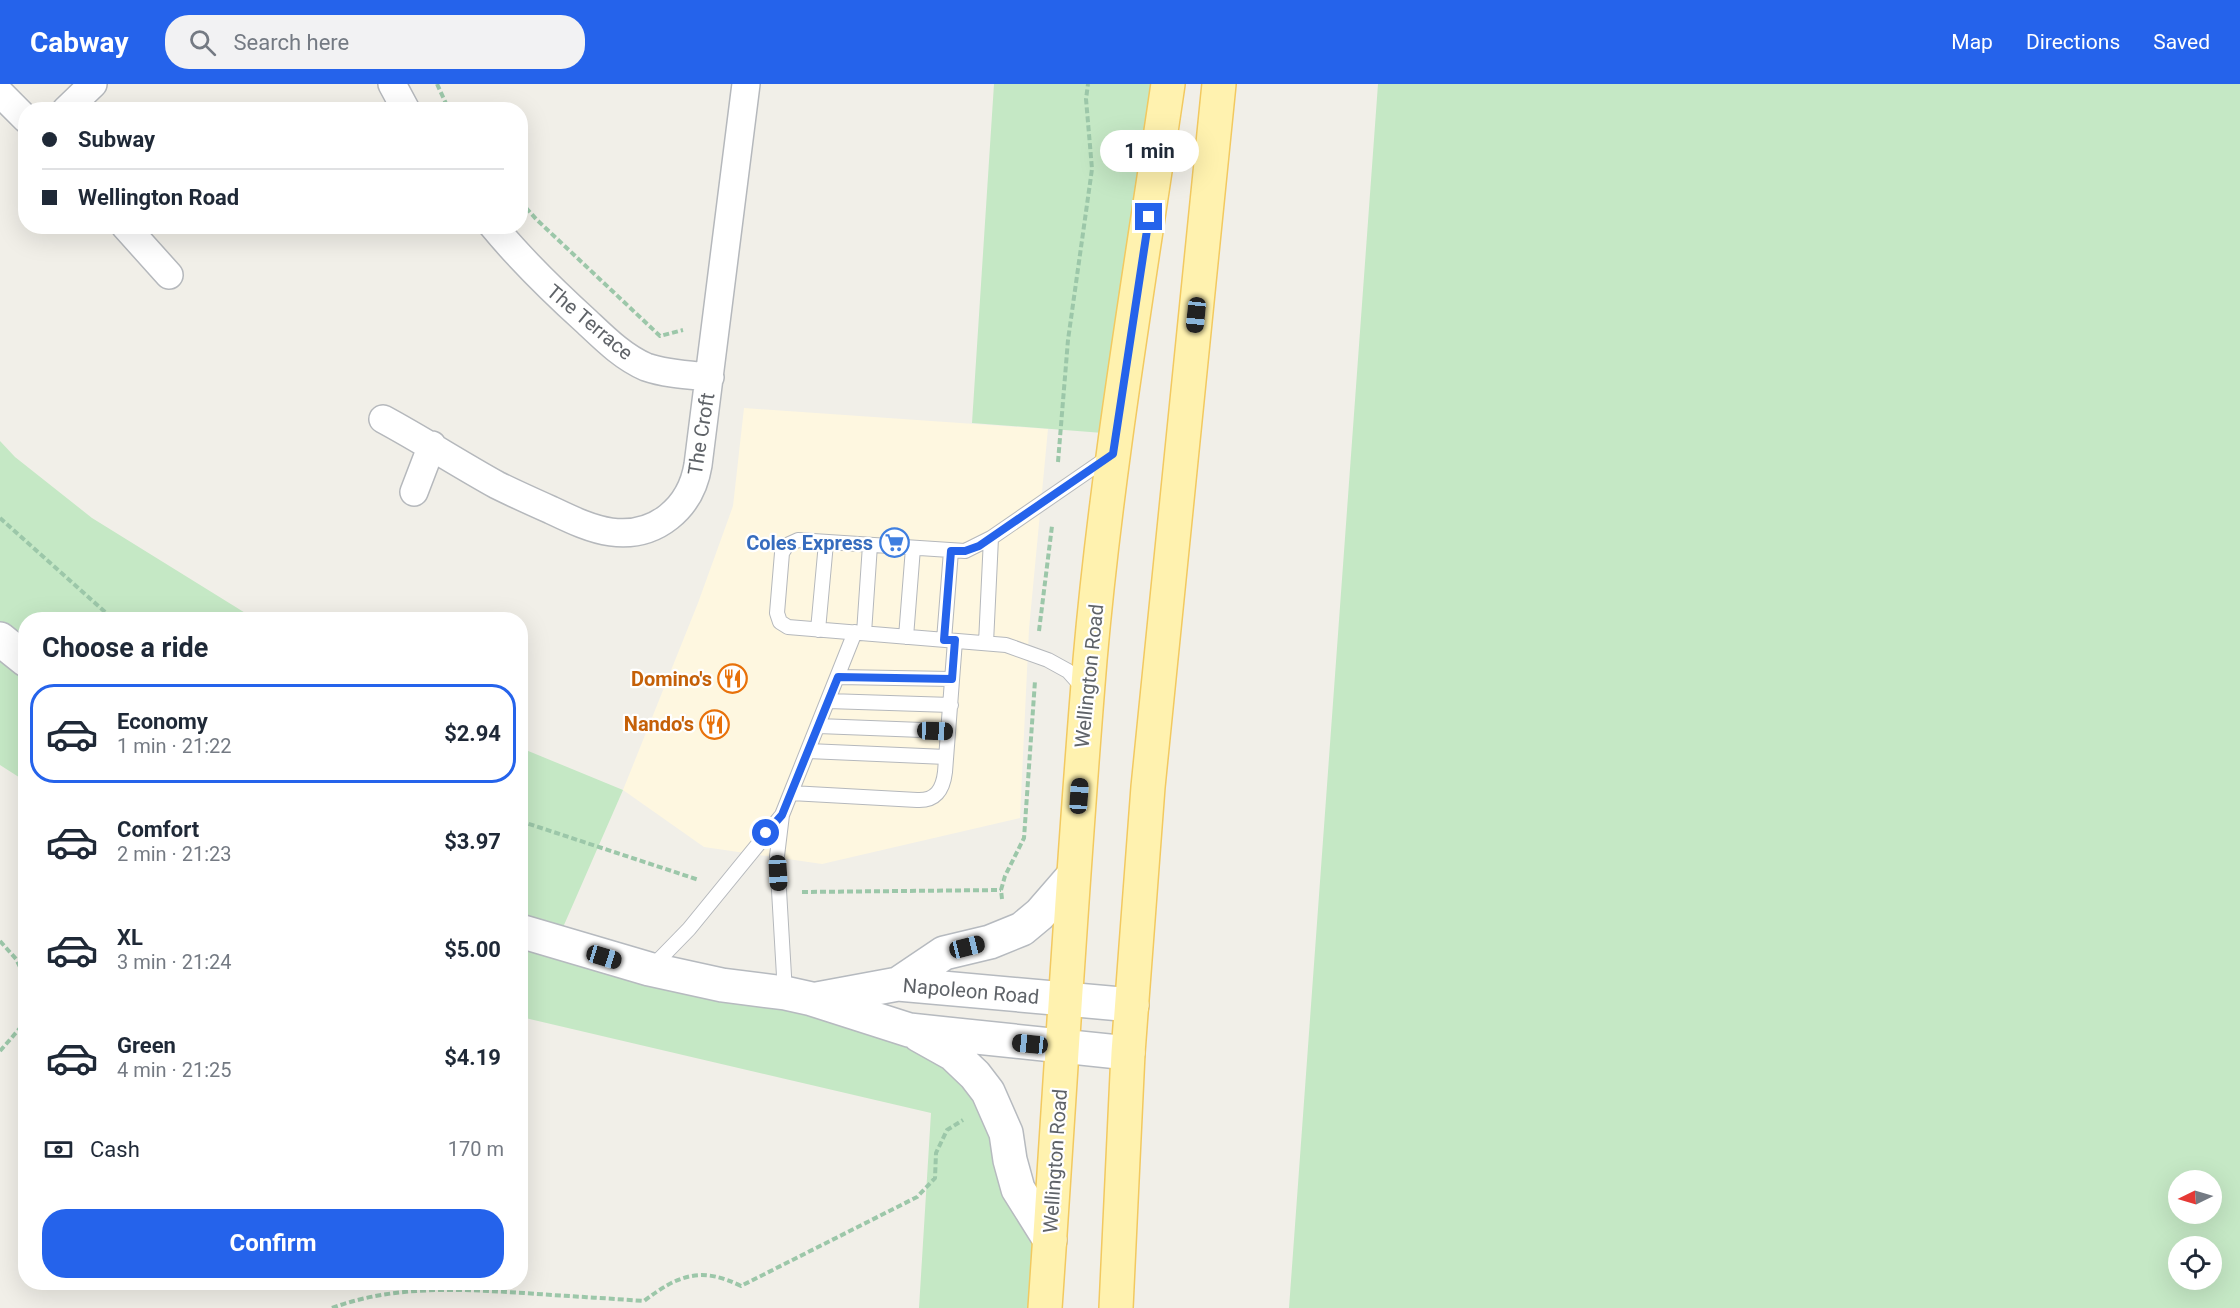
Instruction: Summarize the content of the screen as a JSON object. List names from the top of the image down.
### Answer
{
  "streets": {
    "main road": ["Wellington Road", "Napoleon Road"],
    "street": ["The Terrace", "The Croft"]
  },
  "crossings": [
    ["The Terrace", "The Croft"],
    ["Wellington Road", "Napoleon Road"]
  ],
  "places": {
    "supermarket": ["Coles Express"],
    "restaurant": ["Domino's", "Nando's"]
  },
  "north": "left",
  "page": {
    "header": "Cabway",
    "search": "Search here",
    "nav": ["Map", "Directions", "Saved"],
    "banner": ["Subway", "Wellington Road"],
    "bubble": "1 min",
    "heading": "Choose a ride",
    "list": [
      {
        "name": "Economy",
        "note": "1 min · 21:22",
        "value": "$2.94"
      },
      {
        "name": "Comfort",
        "note": "2 min · 21:23",
        "value": "$3.97"
      },
      {
        "name": "XL",
        "note": "3 min · 21:24",
        "value": "$5.00"
      },
      {
        "name": "Green",
        "note": "4 min · 21:25",
        "value": "$4.19"
      }
    ],
    "pay": ["Cash", "170 m"],
    "buttons": "Confirm"
  }
}
